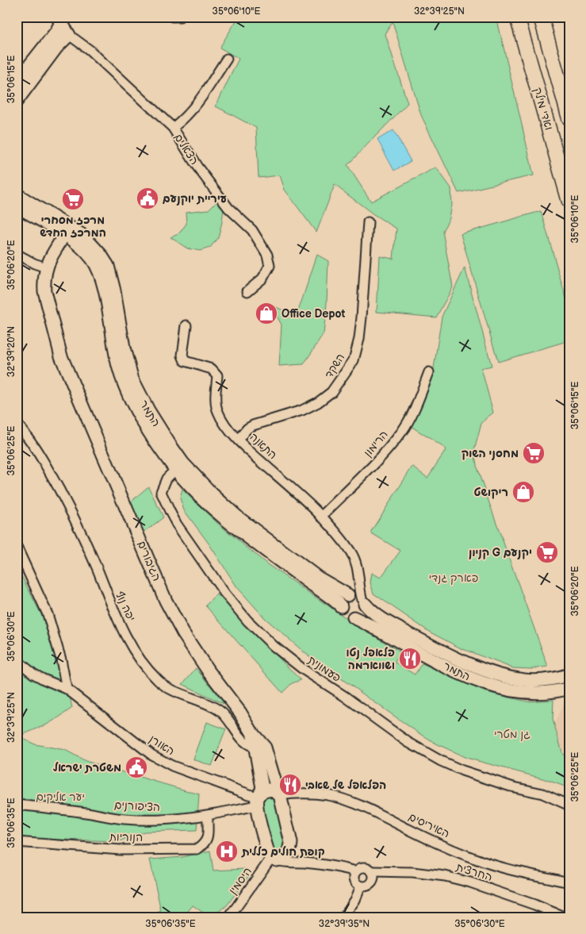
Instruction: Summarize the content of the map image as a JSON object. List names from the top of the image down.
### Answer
{
  "streets": {
    "main road": [
      "ואדי מילק",
      "הצאלים",
      "התמר",
      "הגיבורים"
    ],
    "street": [
      "השקד",
      "הרימון",
      "התאנה",
      "יפה נוף",
      "פעמונית",
      "האורן",
      "הציפורנים",
      "האיריסים",
      "הנוריות",
      "החרצית",
      "היסמין"
    ]
  },
  "crossings": [
    ["השקד", "התאנה"],
    ["התמר", "התאנה"],
    ["התמר", "הגיבורים"],
    ["התמר", "פעמונית"],
    ["הרימון", "התאנה"],
    ["הגיבורים", "יפה נוף"],
    ["הגיבורים", "האורן"],
    ["הגיבורים", "הציפורנים"],
    ["הגיבורים", "האיריסים"],
    ["האורן", "הציפורנים"],
    ["הציפורנים", "הנוריות"]
  ],
  "parks": ["פארק גנדי", "גן מטרי", "יער אליקים"],
  "places": {
    "public building": ["עיריית יוקנעם", "משטרת ישראל"],
    "supermarket": ["מרכז מסחרי המרכז החדש", "מחסני השוק", "קניון G יקנעם"],
    "shop": ["Office Depot", "ריקושט"],
    "restaurant": ["פלאפל נטו ושווארמה", "הפלאפל של שאבי"],
    "hospital": ["קופת חולים כללית"]
  },
  "coordinates": [
    "35°06'10\"E",
    "32°39'25\"N",
    "35°06'15\"E",
    "35°06'20\"E",
    "32°39'20\"N",
    "35°06'25\"E",
    "35°06'30\"E",
    "35°06'35\"E",
    "32°39'35\"N"
  ]
}
